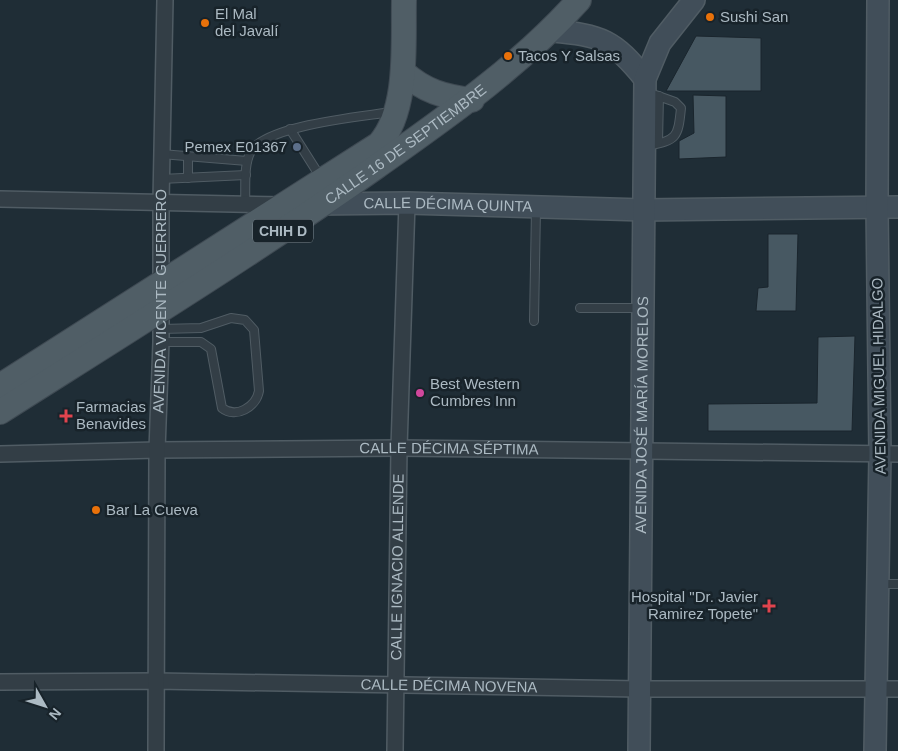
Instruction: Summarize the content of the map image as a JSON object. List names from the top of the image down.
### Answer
{
  "streets": {
    "main road": [
      "CALLE 16 DE SEPTIEMBRE",
      "CALLE DÉCIMA QUINTA",
      "CHIH D",
      "AVENIDA MIGUEL HIDALGO",
      "AVENIDA JOSÉ MARÍA MORELOS"
    ],
    "street": [
      "AVENIDA VICENTE GUERRERO",
      "CALLE DÉCIMA SÉPTIMA",
      "CALLE IGNACIO ALLENDE",
      "CALLE DÉCIMA NOVENA"
    ]
  },
  "crossings": [
    ["CALLE 16 DE SEPTIEMBRE", "CALLE DÉCIMA QUINTA"],
    ["CALLE 16 DE SEPTIEMBRE", "AVENIDA VICENTE GUERRERO"],
    ["CALLE DÉCIMA QUINTA", "AVENIDA MIGUEL HIDALGO"],
    ["CALLE DÉCIMA QUINTA", "AVENIDA JOSÉ MARÍA MORELOS"],
    ["CALLE DÉCIMA QUINTA", "CALLE IGNACIO ALLENDE"],
    ["AVENIDA VICENTE GUERRERO", "CALLE DÉCIMA SÉPTIMA"],
    ["AVENIDA VICENTE GUERRERO", "CALLE DÉCIMA NOVENA"],
    ["AVENIDA MIGUEL HIDALGO", "CALLE DÉCIMA SÉPTIMA"],
    ["AVENIDA MIGUEL HIDALGO", "CALLE DÉCIMA NOVENA"],
    ["AVENIDA JOSÉ MARÍA MORELOS", "CALLE DÉCIMA SÉPTIMA"],
    ["AVENIDA JOSÉ MARÍA MORELOS", "CALLE DÉCIMA NOVENA"],
    ["CALLE DÉCIMA SÉPTIMA", "CALLE IGNACIO ALLENDE"],
    ["CALLE IGNACIO ALLENDE", "CALLE DÉCIMA NOVENA"]
  ],
  "places": {
    "other": [
      "Sushi San",
      "El Mal del Javalí",
      "Tacos Y Salsas",
      "Pemex E01367",
      "Best Western Cumbres Inn",
      "Bar La Cueva"
    ],
    "health": ["Farmacias Benavides", "Hospital \"Dr. Javier Ramirez Topete\""]
  },
  "north": "bottom right"
}
